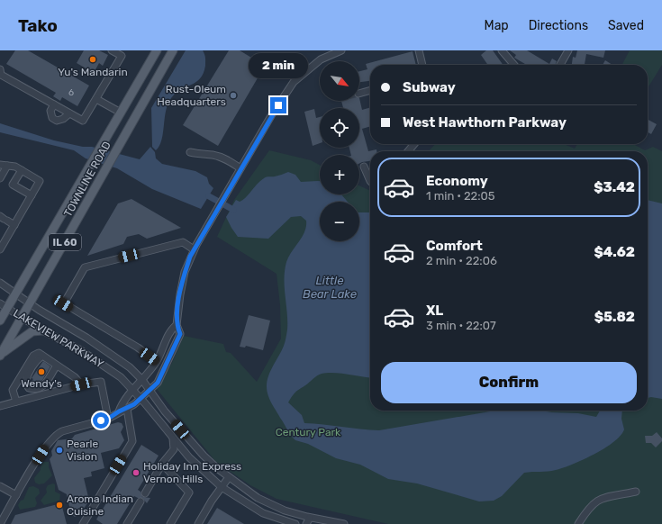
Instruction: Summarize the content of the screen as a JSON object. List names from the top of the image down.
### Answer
{
  "streets": {
    "main road": ["TOWNLINE ROAD", "IL 60"],
    "street": ["LAKEVIEW PARKWAY"]
  },
  "crossings": [
    ["TOWNLINE ROAD", "LAKEVIEW PARKWAY"]
  ],
  "water": ["Little Bear Lake"],
  "parks": ["Century Park"],
  "places": [
    "Yu's Mandarin",
    "Rust-Oleum Headquarters",
    "Wendy's",
    "Pearle Vision",
    "Holiday Inn Express Vernon Hills",
    "Aroma Indian Cuisine"
  ],
  "house_numbers": ["6"],
  "north": "bottom right",
  "page": {
    "header": "Tako",
    "nav": ["Map", "Directions", "Saved"],
    "bubble": "2 min",
    "map_buttons": ["+", "−"],
    "banner": ["Subway", "West Hawthorn Parkway"],
    "list": [
      {
        "name": "Economy",
        "note": "1 min · 22:05",
        "value": "$3.42"
      },
      {
        "name": "Comfort",
        "note": "2 min · 22:06",
        "value": "$4.62"
      },
      {
        "name": "XL",
        "note": "3 min · 22:07",
        "value": "$5.82"
      }
    ],
    "buttons": "Confirm"
  }
}
